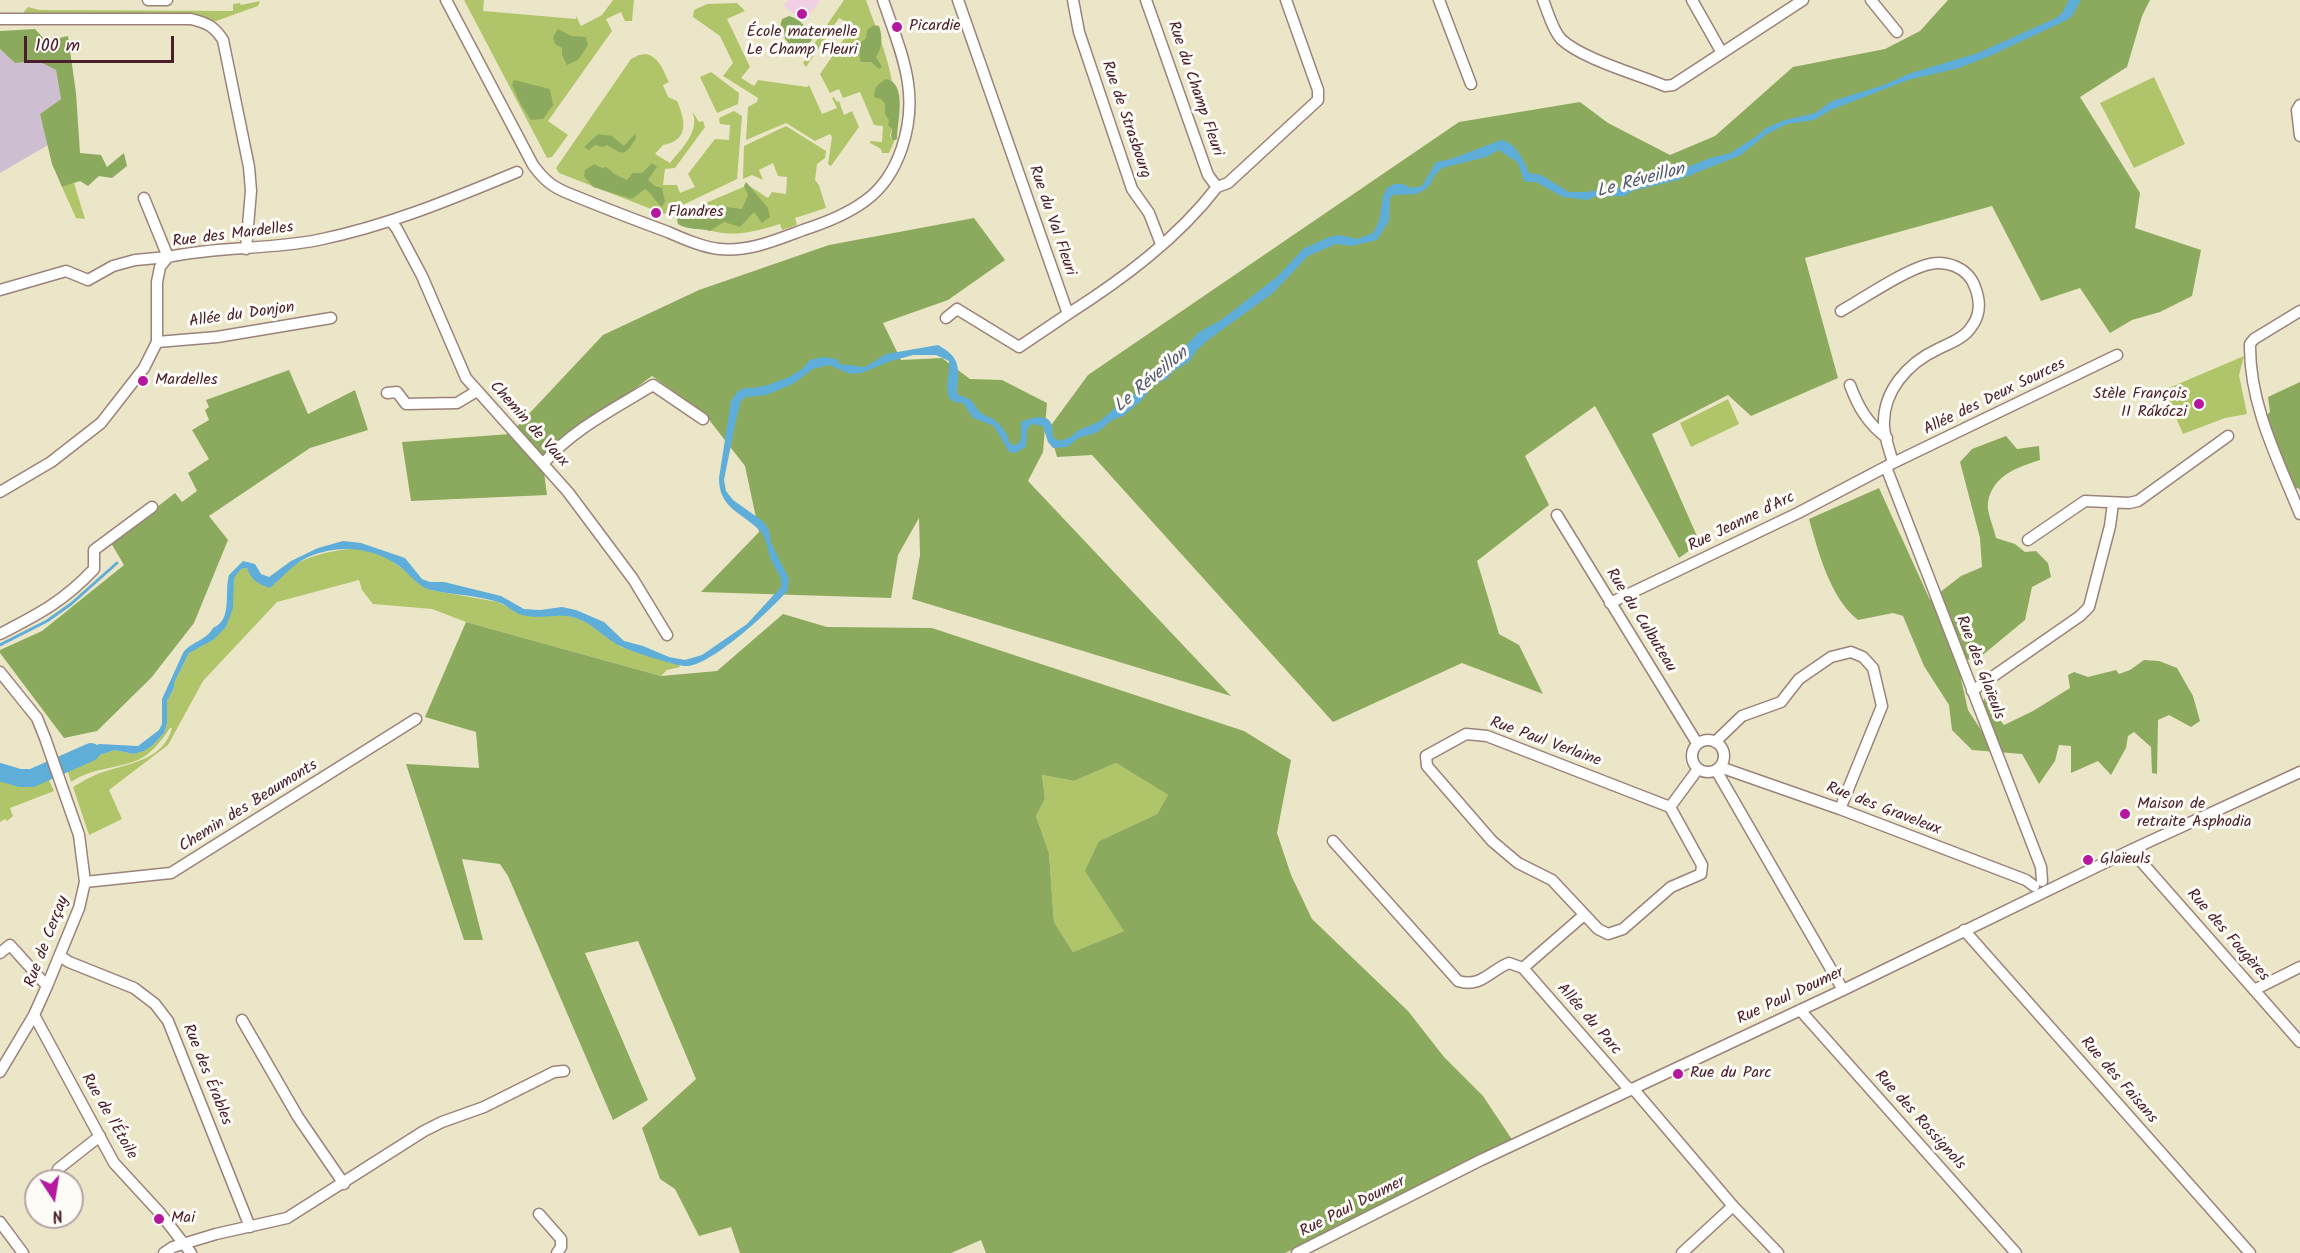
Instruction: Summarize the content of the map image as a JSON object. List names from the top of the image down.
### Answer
{
  "streets": {
    "street": [
      "Rue du Champ Fleuri",
      "Rue de Strasbourg",
      "Rue du Val Fleuri",
      "Rue des Mardelles",
      "Allée du Donjon",
      "Allée des Deux Sources",
      "Chemin de Vaux",
      "Rue Jeanne d'Arc",
      "Rue du Culbuteau",
      "Rue des Glaïeuls",
      "Rue Paul Verlaine",
      "Chemin des Beaumonts",
      "Rue des Graveleux",
      "Rue des Fougères",
      "Rue de Cerçay",
      "Rue Paul Doumer",
      "Allée du Parc",
      "Rue des Érables",
      "Rue des Faisans",
      "Rue de l'Étoile",
      "Rue des Rossignols"
    ]
  },
  "crossings": [
    ["Rue des Mardelles", "Allée du Donjon"],
    ["Rue des Mardelles", "Chemin de Vaux"],
    ["Allée des Deux Sources", "Rue Jeanne d'Arc"],
    ["Allée des Deux Sources", "Rue des Glaïeuls"],
    ["Rue Jeanne d'Arc", "Rue du Culbuteau"],
    ["Rue Jeanne d'Arc", "Rue des Glaïeuls"],
    ["Rue du Culbuteau", "Rue des Graveleux"],
    ["Rue des Glaïeuls", "Rue des Graveleux"],
    ["Rue des Glaïeuls", "Rue Paul Doumer"],
    ["Chemin des Beaumonts", "Rue de Cerçay"],
    ["Rue des Graveleux", "Rue Paul Doumer"],
    ["Rue des Fougères", "Rue Paul Doumer"],
    ["Rue de Cerçay", "Rue des Érables"],
    ["Rue de Cerçay", "Rue de l'Étoile"],
    ["Rue Paul Doumer", "Allée du Parc"],
    ["Rue Paul Doumer", "Rue des Faisans"],
    ["Rue Paul Doumer", "Rue des Rossignols"]
  ],
  "water": ["Le Réveillon"],
  "places": [
    "École maternelle Le Champ Fleuri",
    "Picardie",
    "Flandres",
    "Mardelles",
    "Stèle François II Rákóczi",
    "Maison de retraite Asphodia",
    "Glaïeuls",
    "Rue du Parc",
    "Mai"
  ],
  "scale_bar": "100 m",
  "north": "bottom"
}
